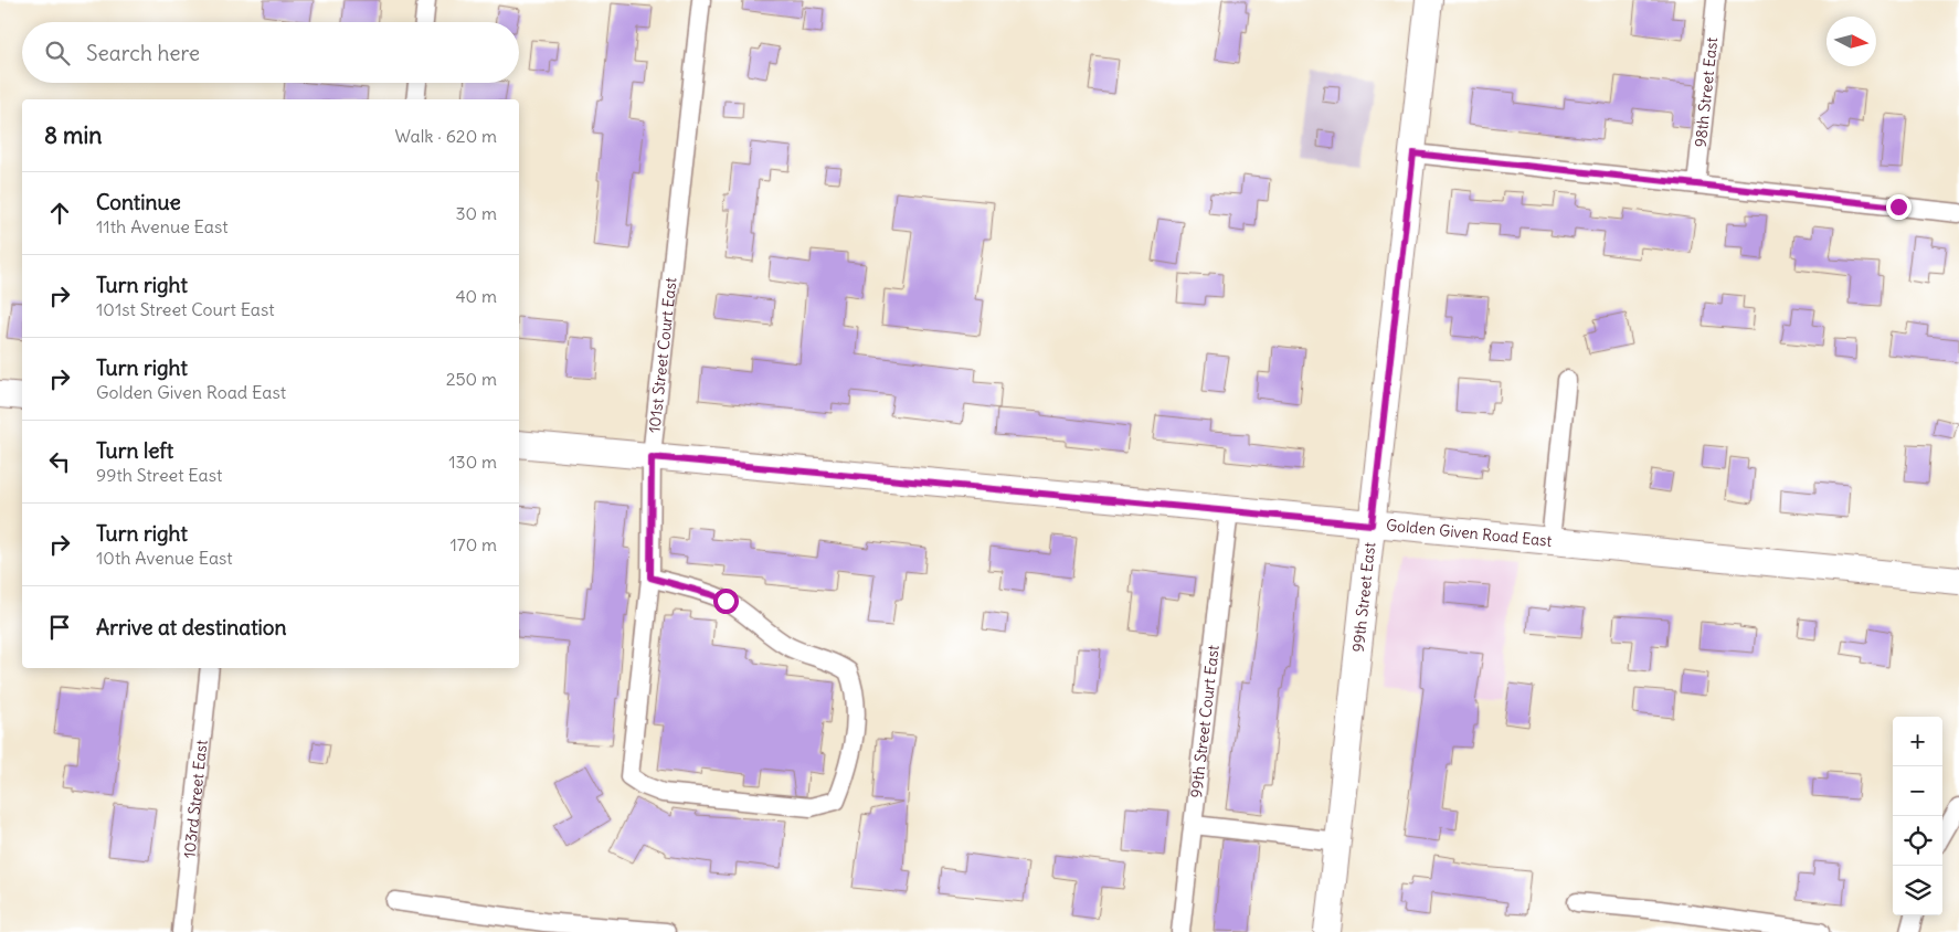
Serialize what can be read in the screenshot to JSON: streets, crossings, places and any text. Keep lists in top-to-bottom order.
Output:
{
  "streets": {
    "street": [
      "98th Street East",
      "101st Street Court East",
      "Golden Given Road East",
      "99th Street East",
      "99th Street Court East",
      "103rd Street East"
    ]
  },
  "crossings": [
    ["101st Street Court East", "Golden Given Road East"],
    ["Golden Given Road East", "99th Street East"],
    ["Golden Given Road East", "99th Street Court East"]
  ],
  "north": "right",
  "page": {
    "search": "Search here",
    "heading": ["8 min", "Walk · 620 m"],
    "list": [
      ["Continue", "11th Avenue East", "30 m"],
      ["Turn right", "101st Street Court East", "40 m"],
      ["Turn right", "Golden Given Road East", "250 m"],
      ["Turn left", "99th Street East", "130 m"],
      ["Turn right", "10th Avenue East", "170 m"],
      "Arrive at destination"
    ],
    "map_buttons": ["+", "−"]
  }
}
